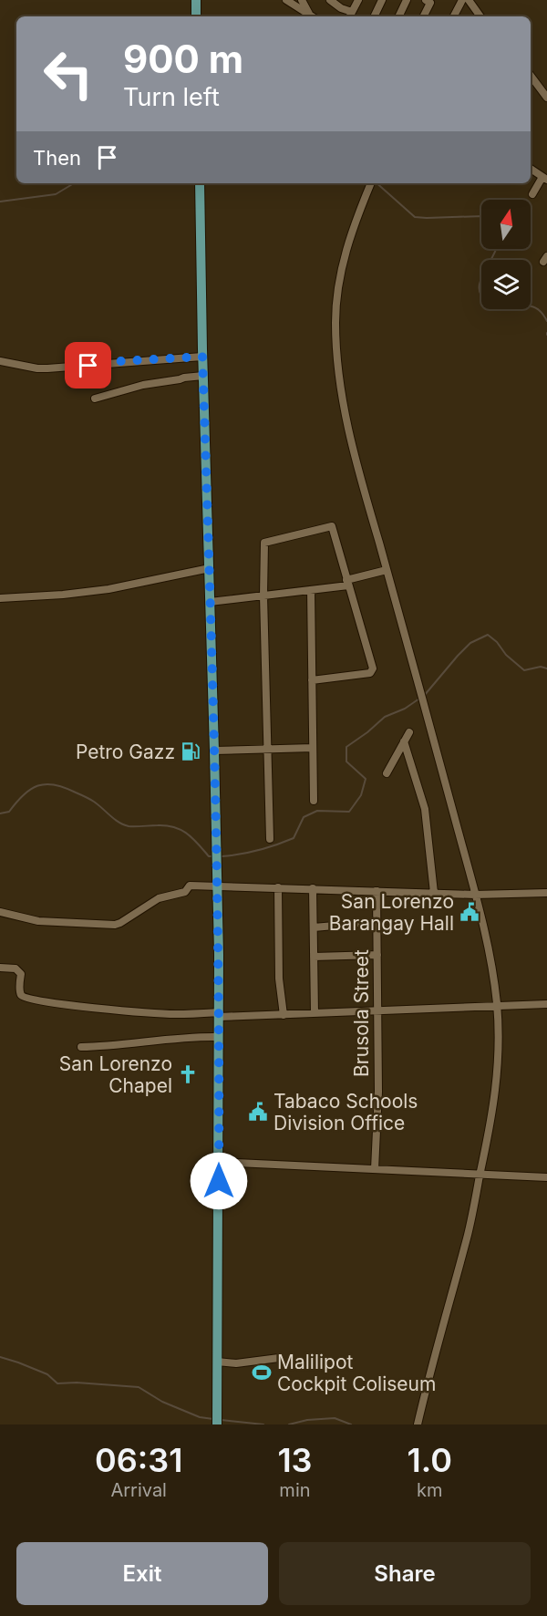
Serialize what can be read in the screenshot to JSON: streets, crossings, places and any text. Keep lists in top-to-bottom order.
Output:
{
  "streets": {
    "street": ["Brusola Street"]
  },
  "places": {
    "fuel station": ["Petro Gazz"],
    "public building": ["San Lorenzo Barangay Hall", "Tabaco Schools Division Office"],
    "church": ["San Lorenzo Chapel"],
    "sports": ["Malilipot Cockpit Coliseum"]
  },
  "north": "top",
  "page": {
    "turn": ["900 m", "Turn left"],
    "then": "Then",
    "eta": [
      "06:31",
      "Arrival",
      "13",
      "min",
      "1.0",
      "km"
    ],
    "buttons": ["Exit", "Share"]
  }
}
